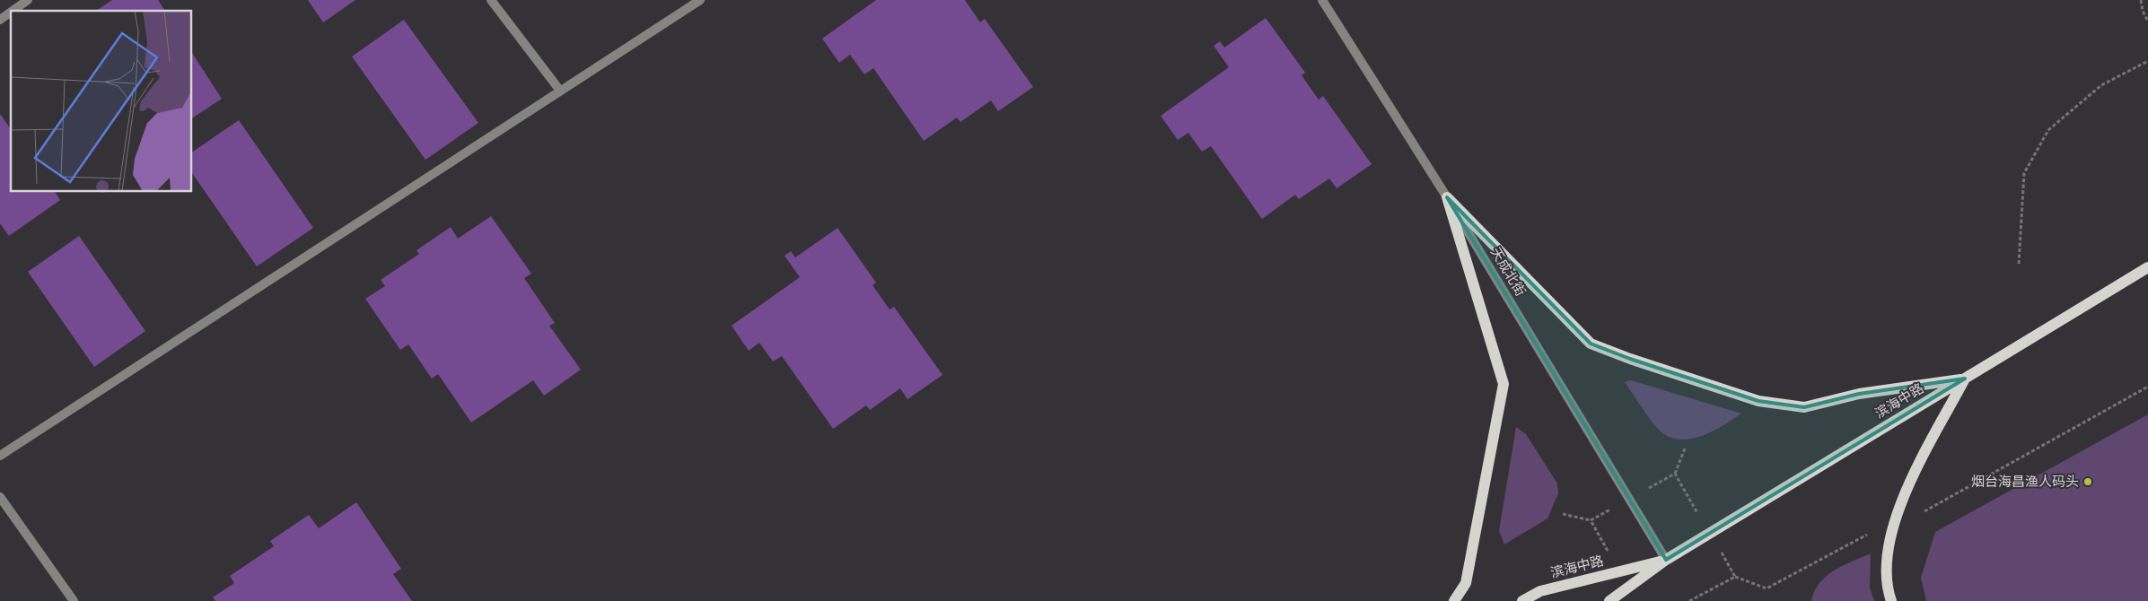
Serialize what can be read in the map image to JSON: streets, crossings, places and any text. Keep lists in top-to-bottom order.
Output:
{
  "streets": {
    "main road": ["滨海中路"],
    "street": ["天成北街"]
  },
  "crossings": [
    ["天成北街", "滨海中路"]
  ],
  "places": ["烟台海昌渔人码头"]
}
